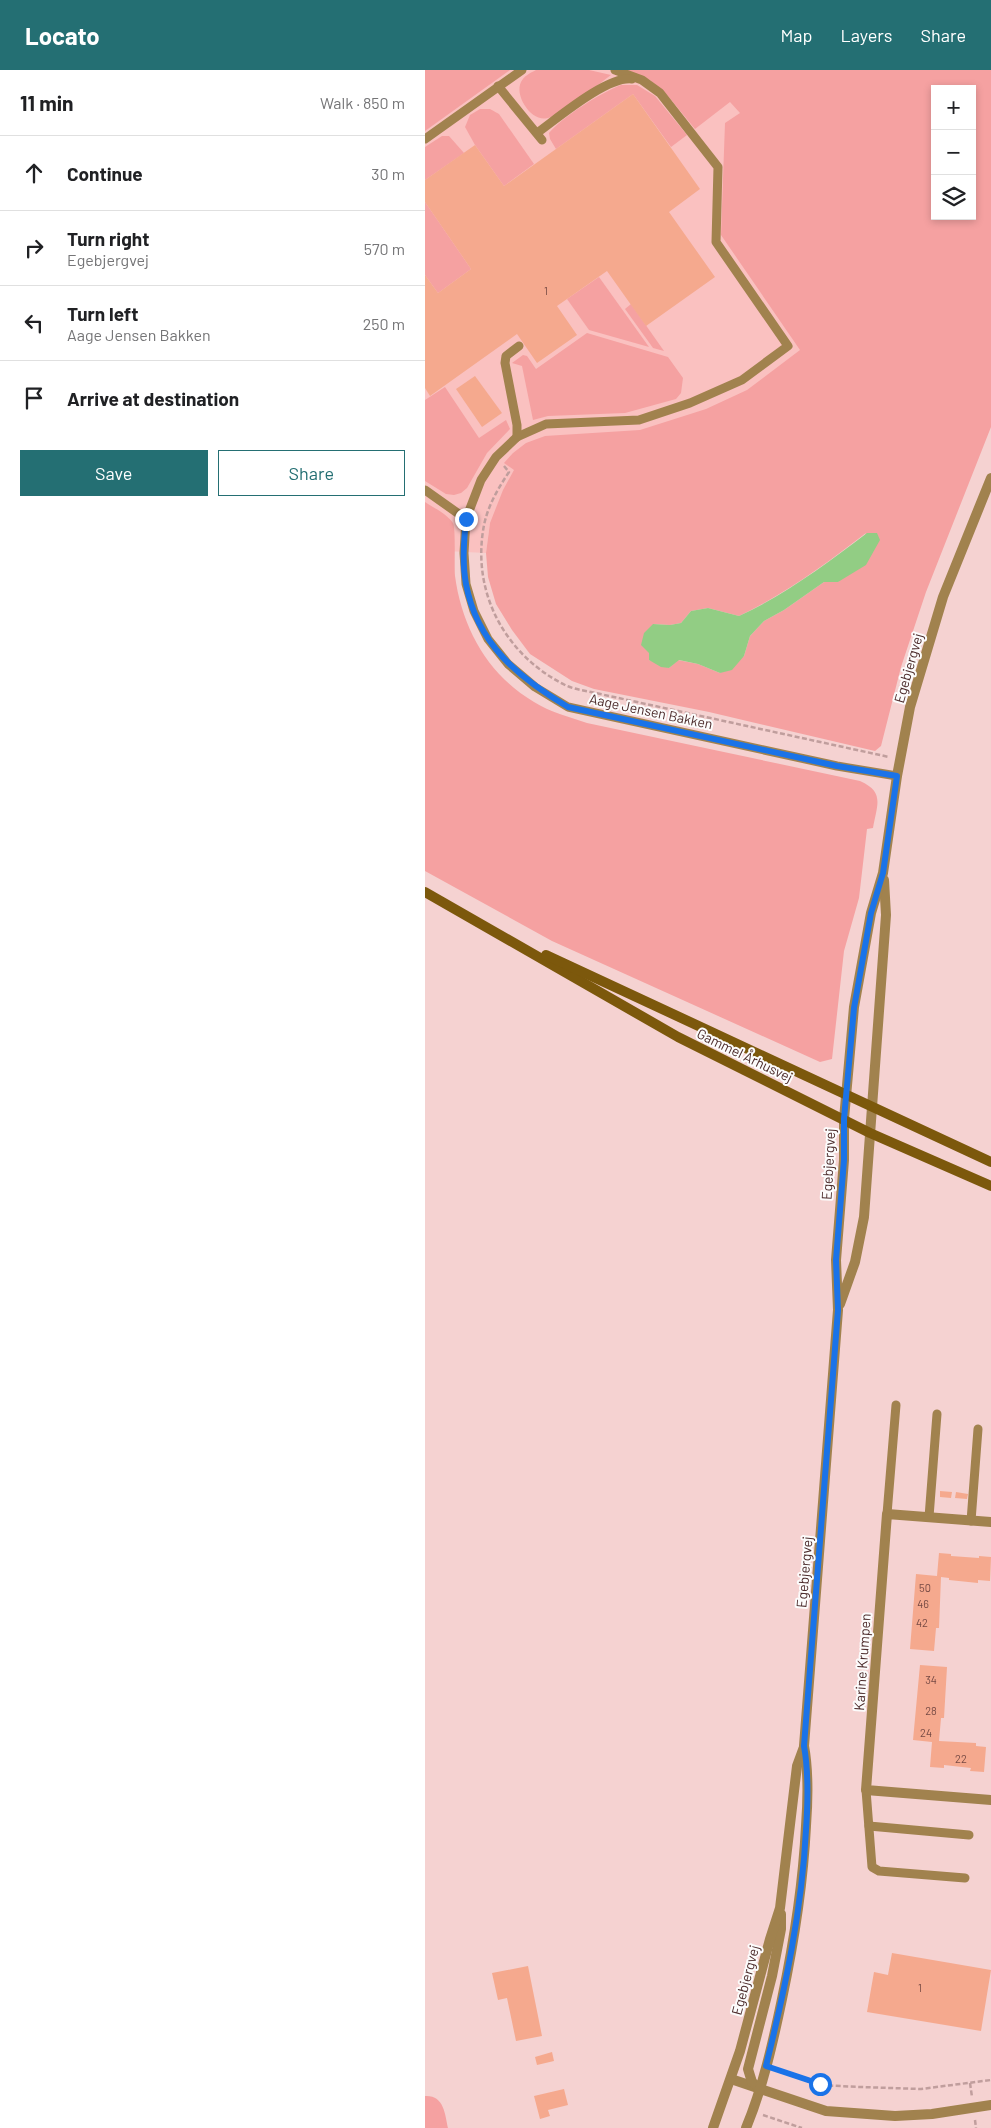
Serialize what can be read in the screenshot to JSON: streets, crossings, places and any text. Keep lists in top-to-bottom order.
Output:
{
  "streets": {
    "main road": ["Gammel Århusvej"],
    "street": ["Egebjergvej", "Karine Krumpen"],
    "lane": ["Aage Jensen Bakken"]
  },
  "crossings": [
    ["Egebjergvej", "Aage Jensen Bakken"],
    ["Egebjergvej", "Gammel Århusvej"]
  ],
  "house_numbers": [
    "1",
    "50",
    "46",
    "42",
    "34",
    "28",
    "24",
    "22",
    "1"
  ],
  "page": {
    "header": "Locato",
    "nav": ["Map", "Layers", "Share"],
    "heading": ["11 min", "Walk · 850 m"],
    "map_buttons": ["+", "−"],
    "list": [
      ["Continue", "30 m"],
      ["Turn right", "Egebjergvej", "570 m"],
      ["Turn left", "Aage Jensen Bakken", "250 m"],
      "Arrive at destination"
    ],
    "buttons": ["Save", "Share"]
  }
}
